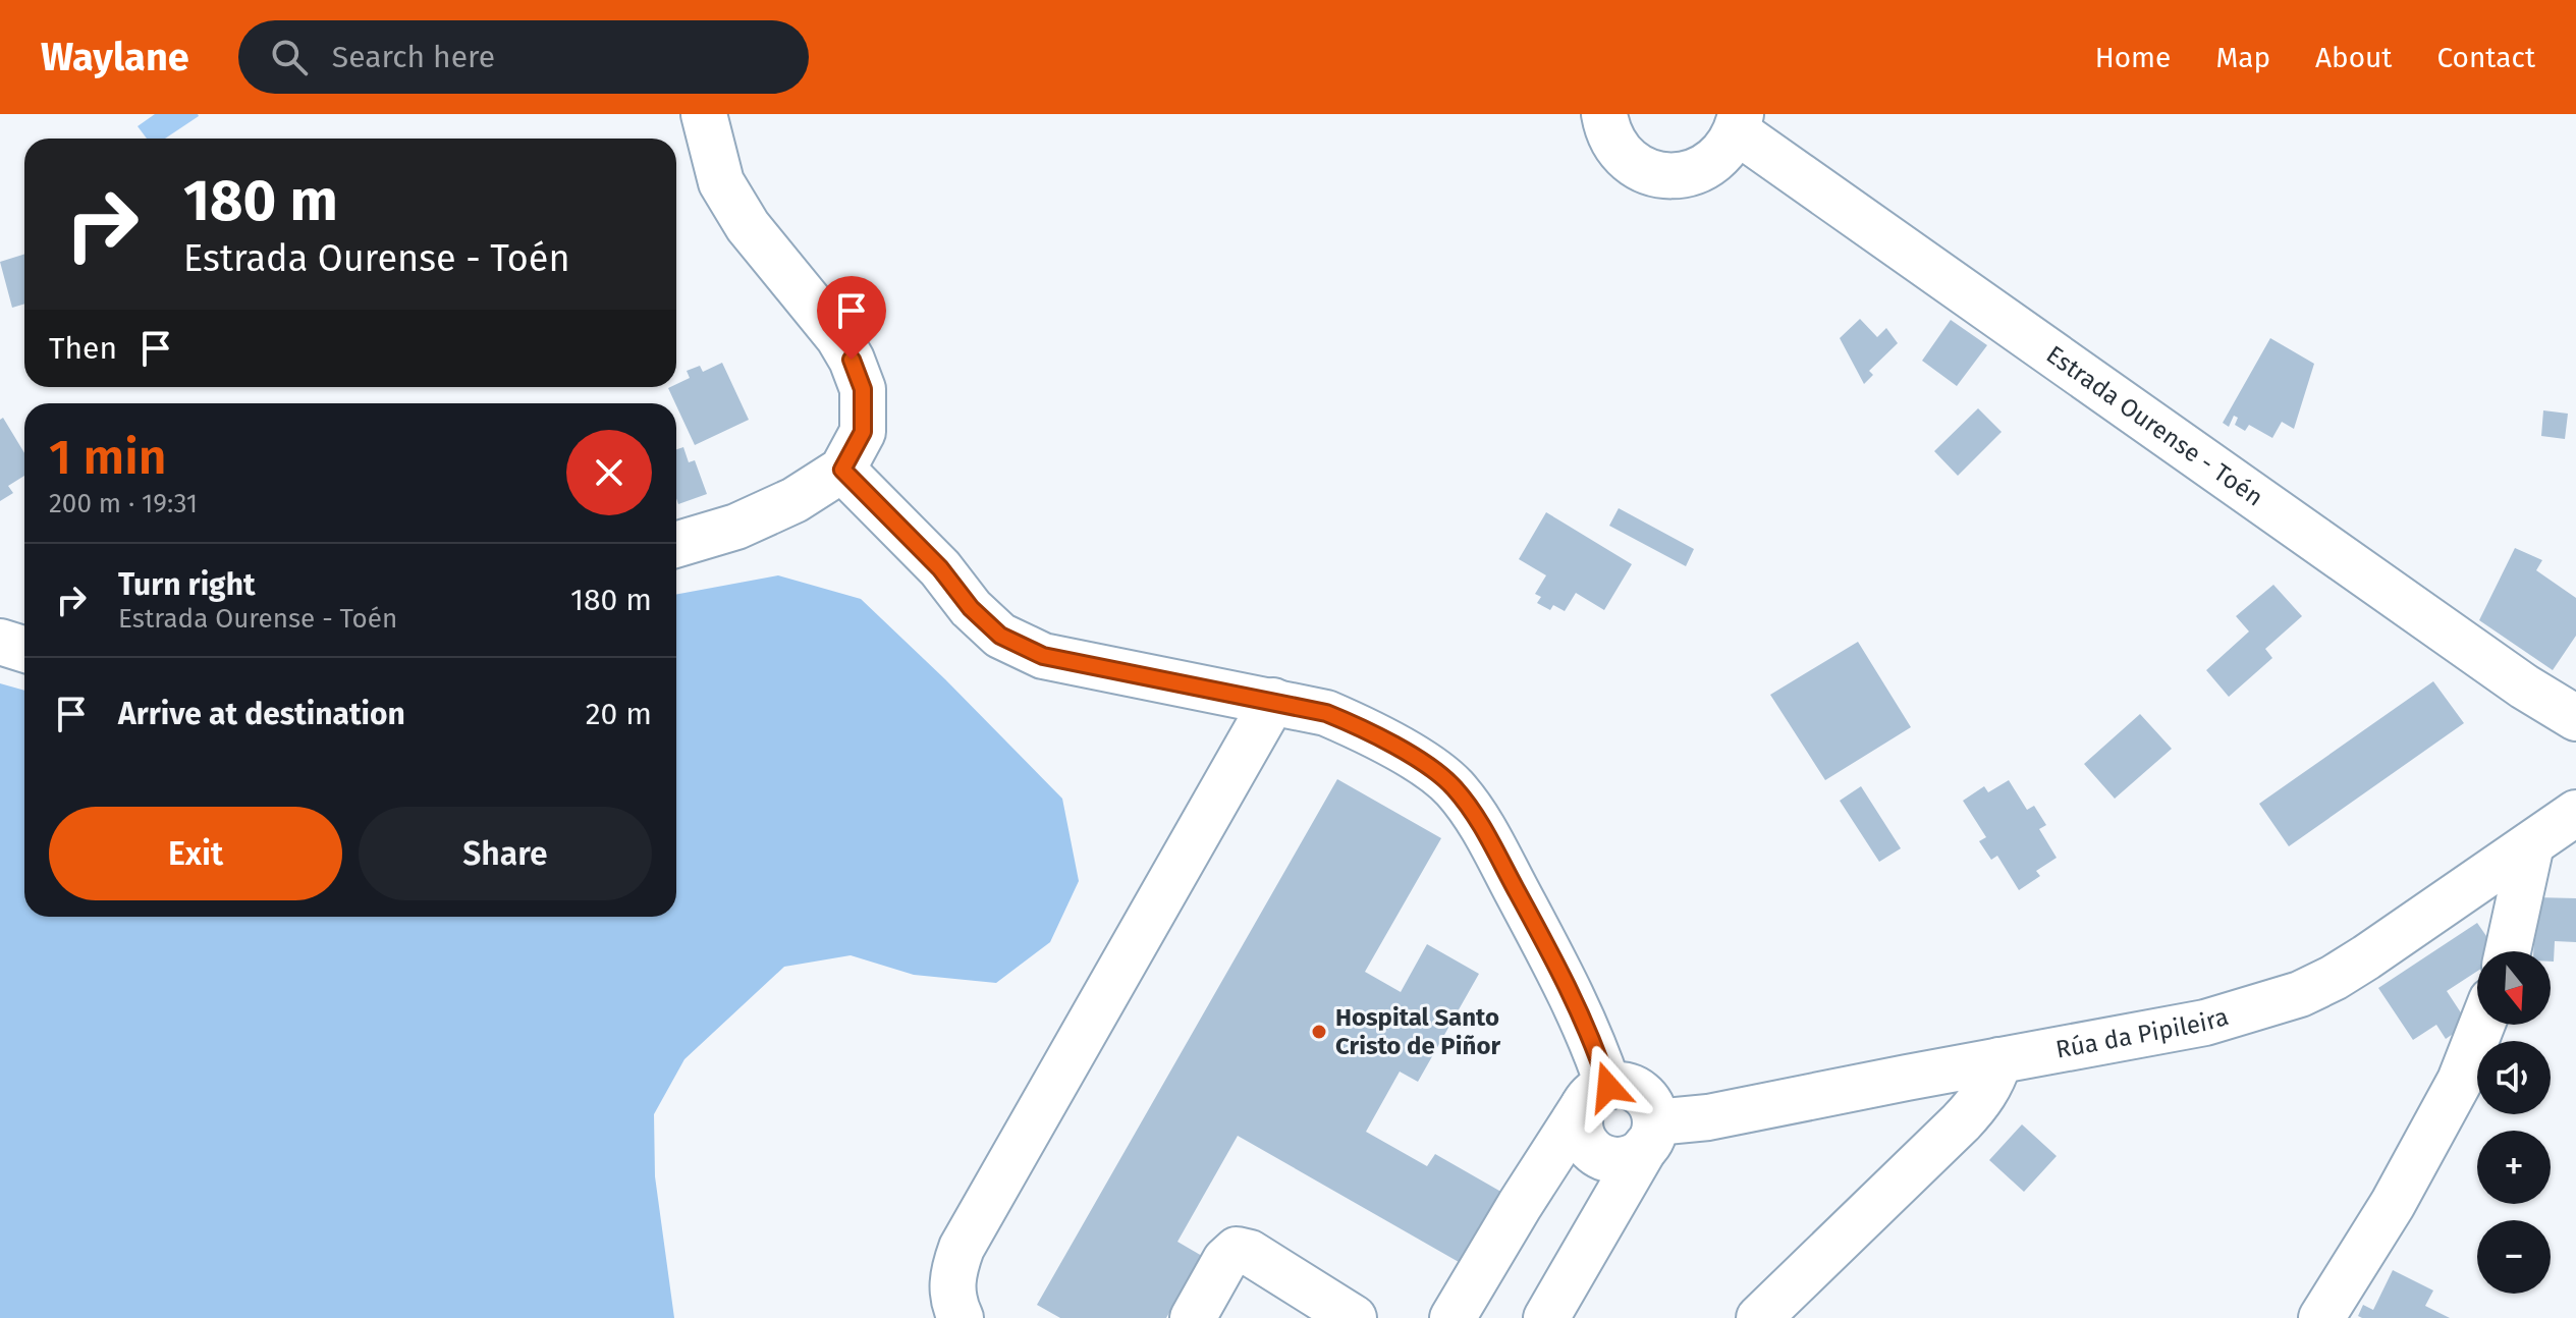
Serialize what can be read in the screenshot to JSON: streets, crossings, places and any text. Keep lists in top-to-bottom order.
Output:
{
  "streets": {
    "street": ["Estrada Ourense - Toén", "Rúa da Pipileira"]
  },
  "places": ["Hospital Santo Cristo de Piñor"],
  "north": "bottom",
  "page": {
    "header": "Waylane",
    "search": "Search here",
    "nav": [
      "Home",
      "Map",
      "About",
      "Contact"
    ],
    "turn": ["180 m", "Estrada Ourense - Toén"],
    "then": "Then",
    "heading": ["1 min", "200 m · 19:31"],
    "list": [
      {
        "name": "Turn right",
        "note": "Estrada Ourense - Toén",
        "value": "180 m"
      },
      {
        "name": "Arrive at destination",
        "value": "20 m"
      }
    ],
    "buttons": ["Exit", "Share"],
    "map_buttons": ["+", "−"]
  }
}
